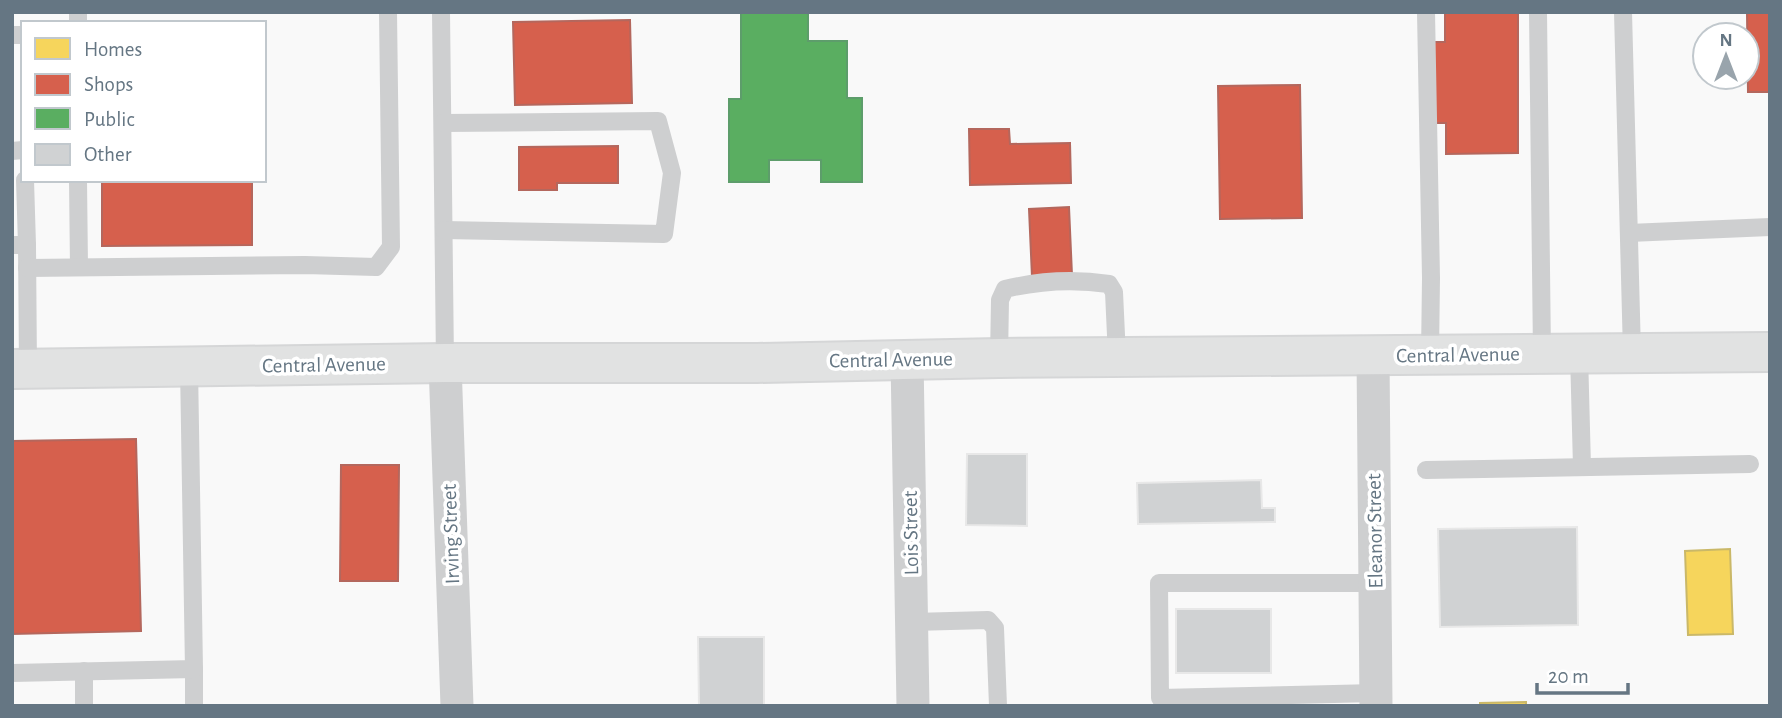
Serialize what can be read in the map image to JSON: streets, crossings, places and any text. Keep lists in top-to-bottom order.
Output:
{
  "streets": {
    "main road": ["Central Avenue"],
    "street": ["Eleanor Street", "Lois Street", "Irving Street"]
  },
  "crossings": [
    ["Central Avenue", "Eleanor Street"],
    ["Central Avenue", "Lois Street"],
    ["Central Avenue", "Irving Street"]
  ],
  "legend": [
    "Homes",
    "Shops",
    "Public",
    "Other"
  ],
  "scale_bar": "20 m",
  "north": "top"
}
